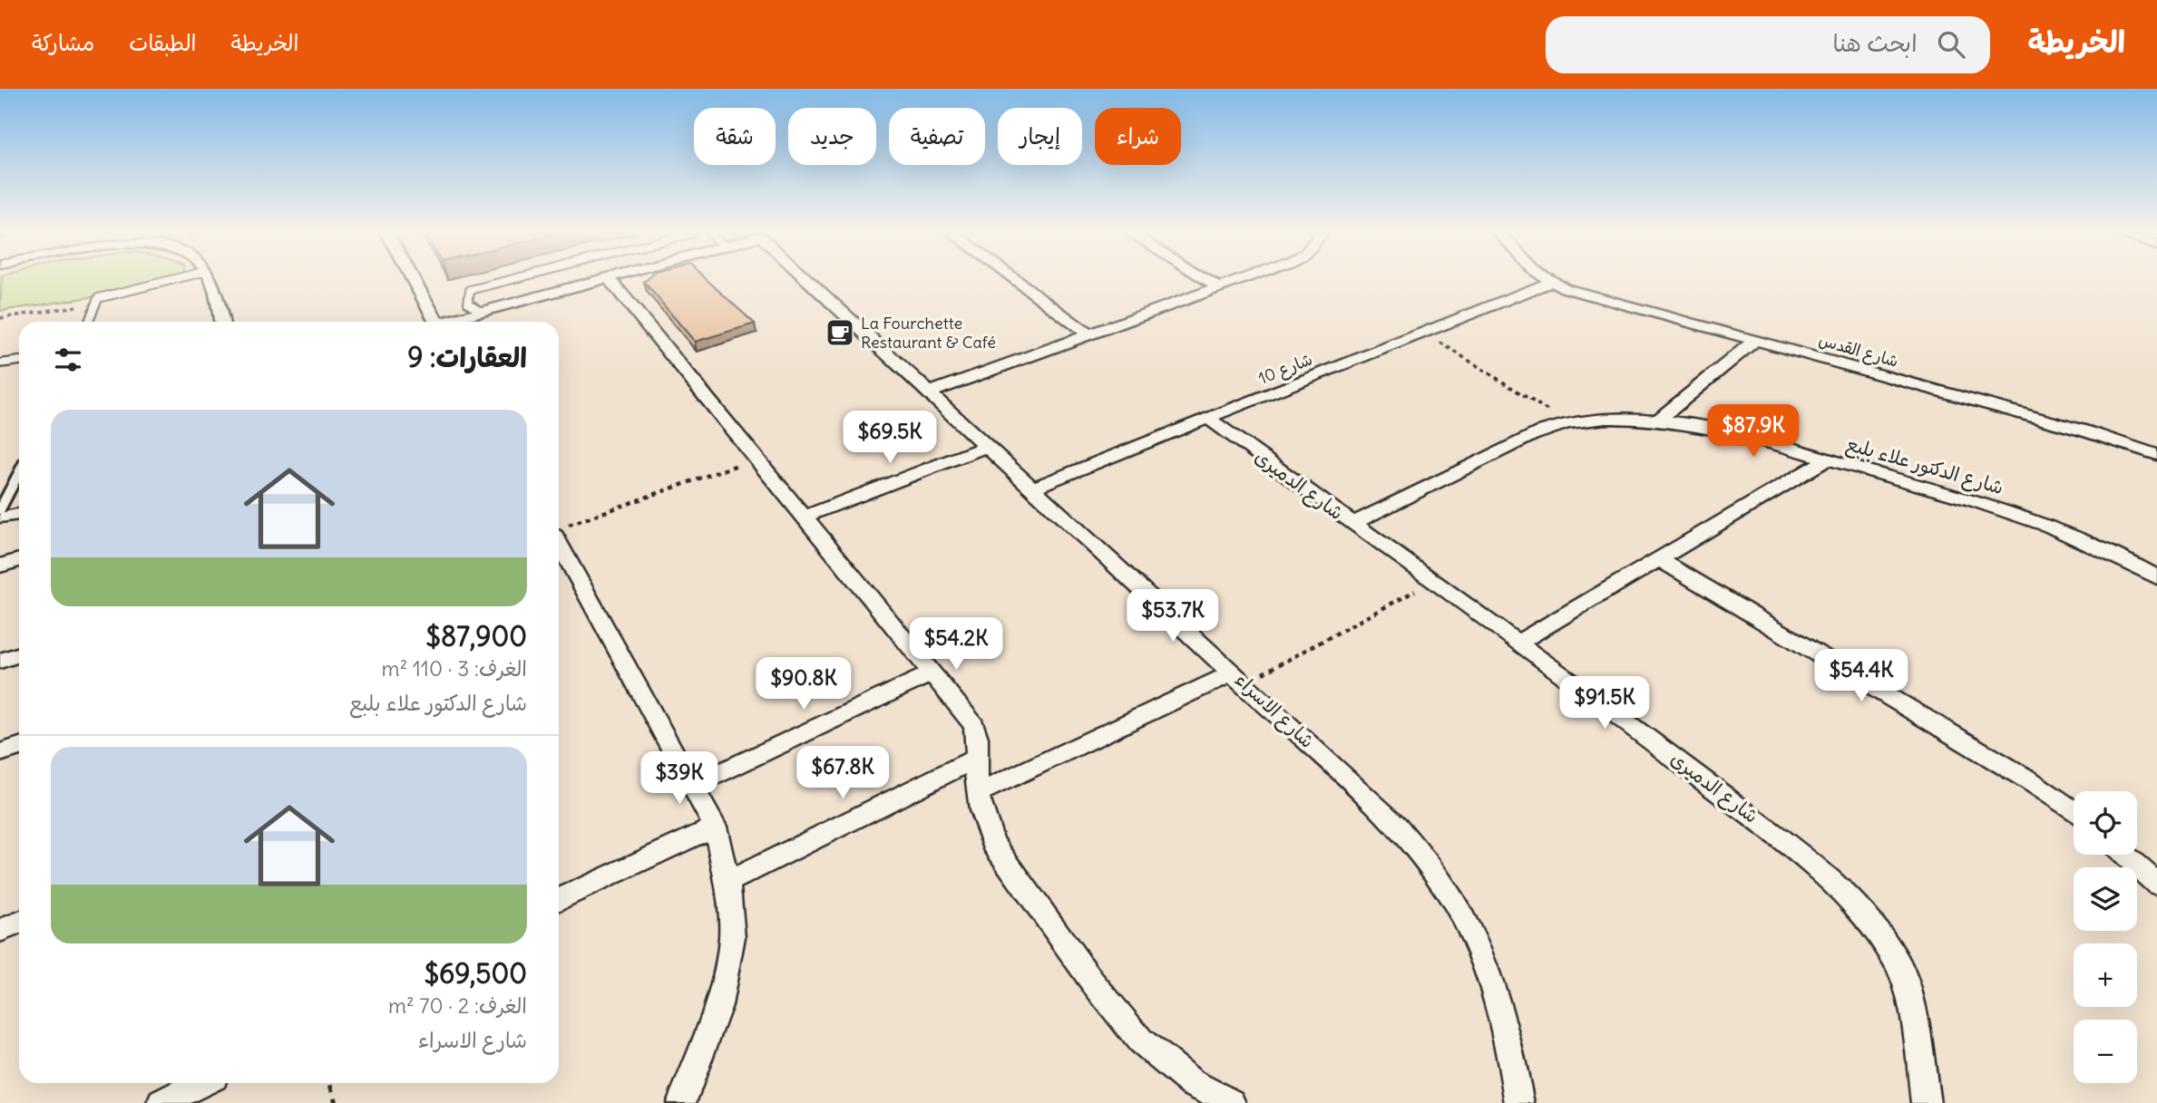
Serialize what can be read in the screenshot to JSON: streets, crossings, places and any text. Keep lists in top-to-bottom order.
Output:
{
  "streets": {
    "street": [
      "شارع القدس",
      "شارع 10",
      "شارع الدكتور علاء بلبع",
      "شارع الدميرى",
      "شارع الاسراء"
    ]
  },
  "crossings": [
    ["شارع القدس", "شارع 10"],
    ["شارع 10", "شارع الدميرى"],
    ["شارع 10", "شارع الاسراء"],
    ["شارع الدكتور علاء بلبع", "شارع الدميرى"]
  ],
  "places": {
    "cafe": ["La Fourchette Restaurant & Café"]
  },
  "page": {
    "header": "الخريطة",
    "search": "ابحث هنا",
    "nav": ["الخريطة", "الطبقات", "مشاركة"],
    "chip": [
      "شراء",
      "إيجار",
      "تصفية",
      "جديد",
      "شقة"
    ],
    "heading": "العقارات: 9",
    "list": [
      {
        "name": "$87,900",
        "note": "الغرف: 3 · 110 m² · شارع الدكتور علاء بلبع"
      },
      {
        "name": "$69,500",
        "note": "الغرف: 2 · 70 m² · شارع الاسراء"
      }
    ],
    "price": [
      "$87.9K",
      "$69.5K",
      "$53.7K",
      "$54.2K",
      "$54.4K",
      "$90.8K",
      "$91.5K",
      "$67.8K",
      "$39K"
    ],
    "map_buttons": ["+", "−"]
  }
}
